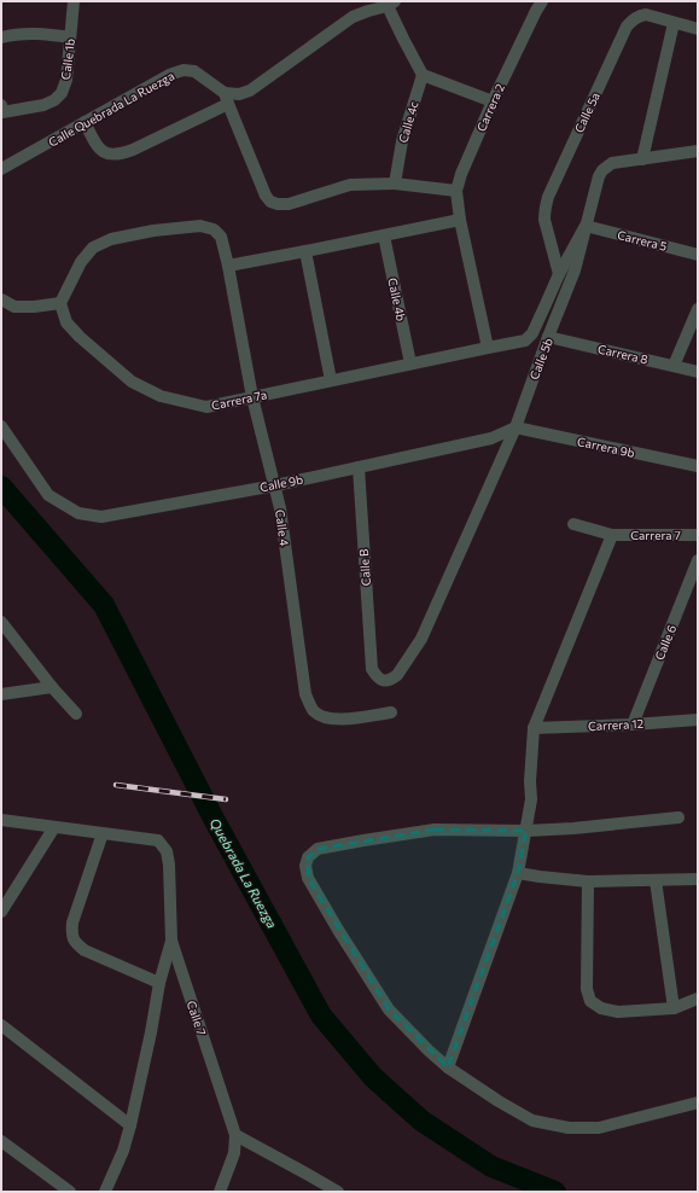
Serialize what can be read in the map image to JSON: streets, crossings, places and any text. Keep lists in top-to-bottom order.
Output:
{
  "streets": {
    "street": [
      "Calle 1b",
      "Carrera 2",
      "Calle Quebrada La Ruezga",
      "Calle 5a",
      "Calle 4c",
      "Carrera 5",
      "Calle 4b",
      "Carrera 8",
      "Calle 5b",
      "Carrera 7a",
      "Carrera 9b",
      "Calle 9b",
      "Calle 4",
      "Carrera 7",
      "Calle B",
      "Calle 6",
      "Carrera 12",
      "Calle 7"
    ]
  },
  "crossings": [
    ["Carrera 2", "Carrera 7a"],
    ["Calle 5a", "Carrera 7a"],
    ["Carrera 5", "Calle 5b"],
    ["Carrera 5", "Carrera 7a"],
    ["Calle 4b", "Carrera 7a"],
    ["Carrera 8", "Calle 5b"],
    ["Calle 5b", "Carrera 7a"],
    ["Calle 5b", "Carrera 9b"],
    ["Calle 5b", "Calle 9b"],
    ["Calle 5b", "Calle B"],
    ["Carrera 7a", "Calle 4"],
    ["Carrera 9b", "Calle 9b"],
    ["Calle 9b", "Calle 4"],
    ["Calle 9b", "Calle B"],
    ["Calle 6", "Carrera 12"]
  ],
  "water": ["Quebrada La Ruezga"]
}
